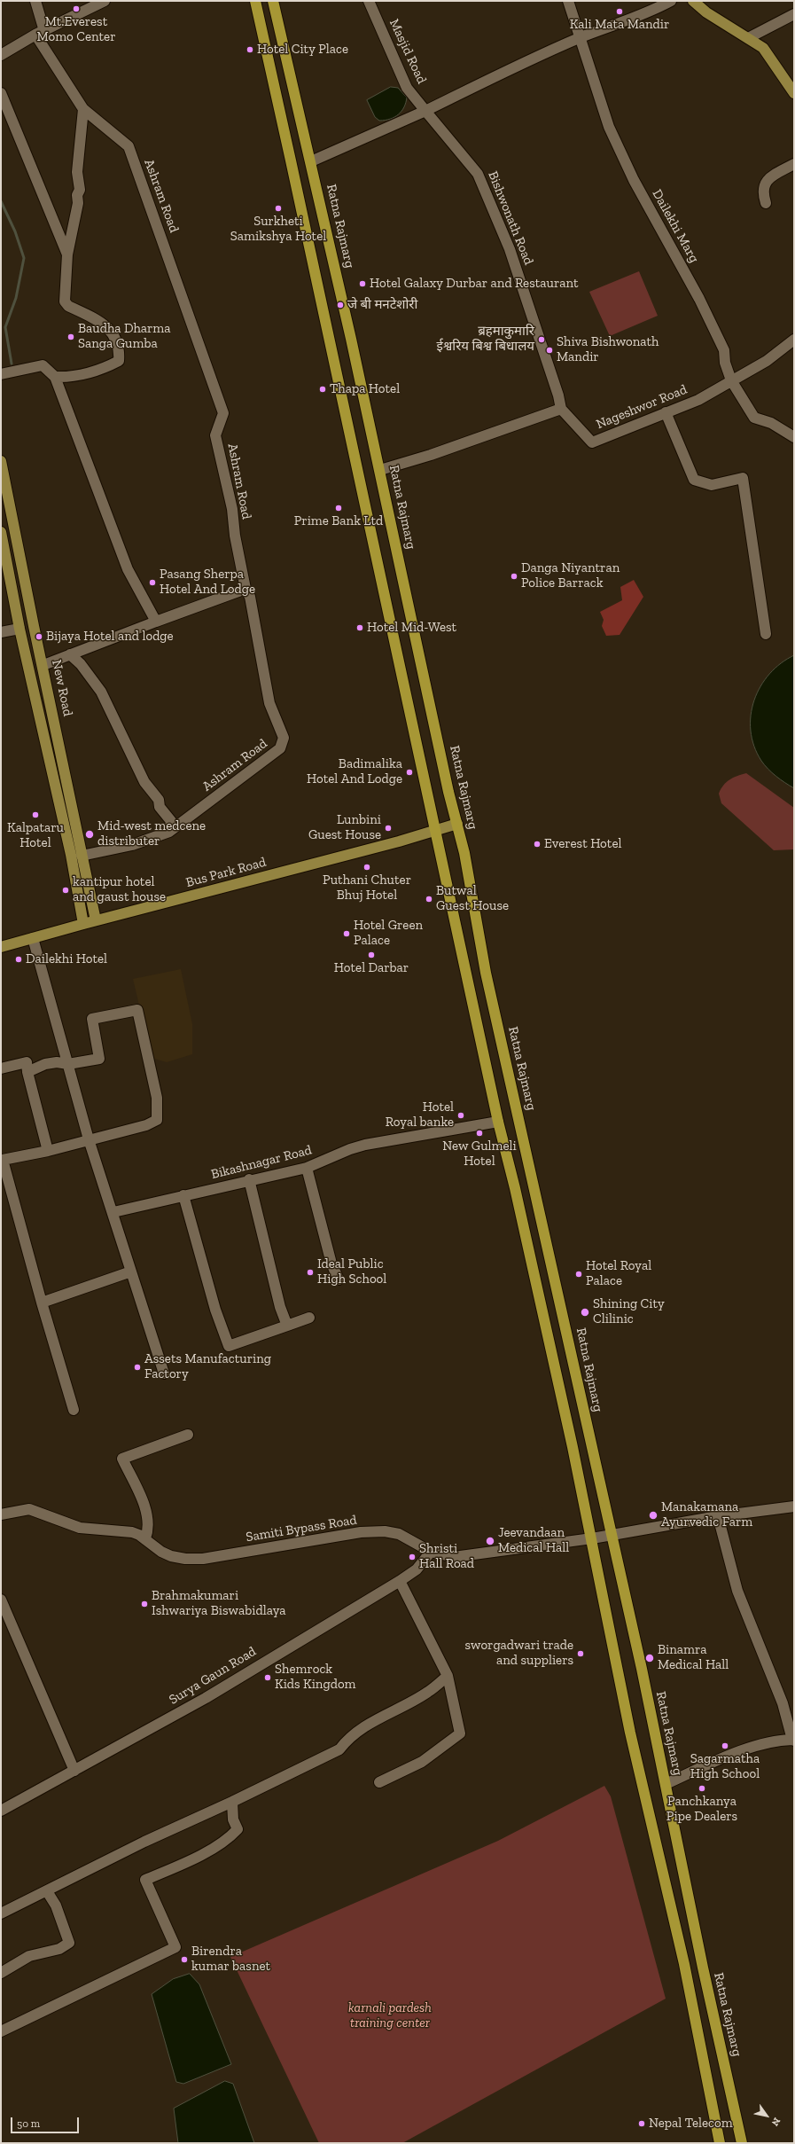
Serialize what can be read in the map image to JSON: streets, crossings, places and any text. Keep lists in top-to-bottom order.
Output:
{
  "streets": {
    "highway": ["Ratna Rajmarg"],
    "main road": ["New Road", "Bus Park Road"],
    "street": [
      "Masjid Road",
      "Ashram Road",
      "Bishwonath Road",
      "Dailekhi Marg",
      "Nageshwor Road",
      "Bikashnagar Road",
      "Samiti Bypass Road",
      "Surya Gaun Road"
    ]
  },
  "crossings": [
    ["Masjid Road", "Bishwonath Road"],
    ["Ashram Road", "New Road"],
    ["Bishwonath Road", "Nageshwor Road"],
    ["Ratna Rajmarg", "Bus Park Road"],
    ["Ratna Rajmarg", "Samiti Bypass Road"],
    ["Dailekhi Marg", "Nageshwor Road"],
    ["New Road", "Bus Park Road"],
    ["Samiti Bypass Road", "Surya Gaun Road"]
  ],
  "parks": ["karnali pardesh training center"],
  "places": [
    "Mt.Everest Momo Center",
    "Kali Mata Mandir",
    "Hotel City Place",
    "Surkheti Samikshya Hotel",
    "Hotel Galaxy Durbar and Restaurant",
    "जे बी मनटेशोरी",
    "Baudha Dharma Sanga Gumba",
    "ब्रहमाकुमारि ईश्वरिय बिश्व बिधालय",
    "Shiva Bishwonath Mandir",
    "Thapa Hotel",
    "Prime Bank Ltd",
    "Danga Niyantran Police Barrack",
    "Pasang Sherpa Hotel And Lodge",
    "Hotel Mid-West",
    "Bijaya Hotel and lodge",
    "Badimalika Hotel And Lodge",
    "Kalpataru Hotel",
    "Lunbini Guest House",
    "Mid-west medcene distributer",
    "Everest Hotel",
    "Puthani Chuter Bhuj Hotel",
    "kantipur hotel and gaust house",
    "Butwal Guest House",
    "Hotel Green Palace",
    "Hotel Darbar",
    "Dailekhi Hotel",
    "Hotel Royal banke",
    "New Gulmeli Hotel",
    "Ideal Public High School",
    "Hotel Royal Palace",
    "Shining City Clilinic",
    "Assets Manufacturing Factory",
    "Manakamana Ayurvedic Farm",
    "Jeevandaan Medical Hall",
    "Shristi Hall Road",
    "Brahmakumari Ishwariya Biswabidlaya",
    "sworgadwari trade and suppliers",
    "Binamra Medical Hall",
    "Shemrock Kids Kingdom",
    "Sagarmatha High School",
    "Panchkanya Pipe Dealers",
    "Birendra kumar basnet",
    "Nepal Telecom"
  ],
  "scale_bar": "50 m",
  "north": "bottom right"
}
